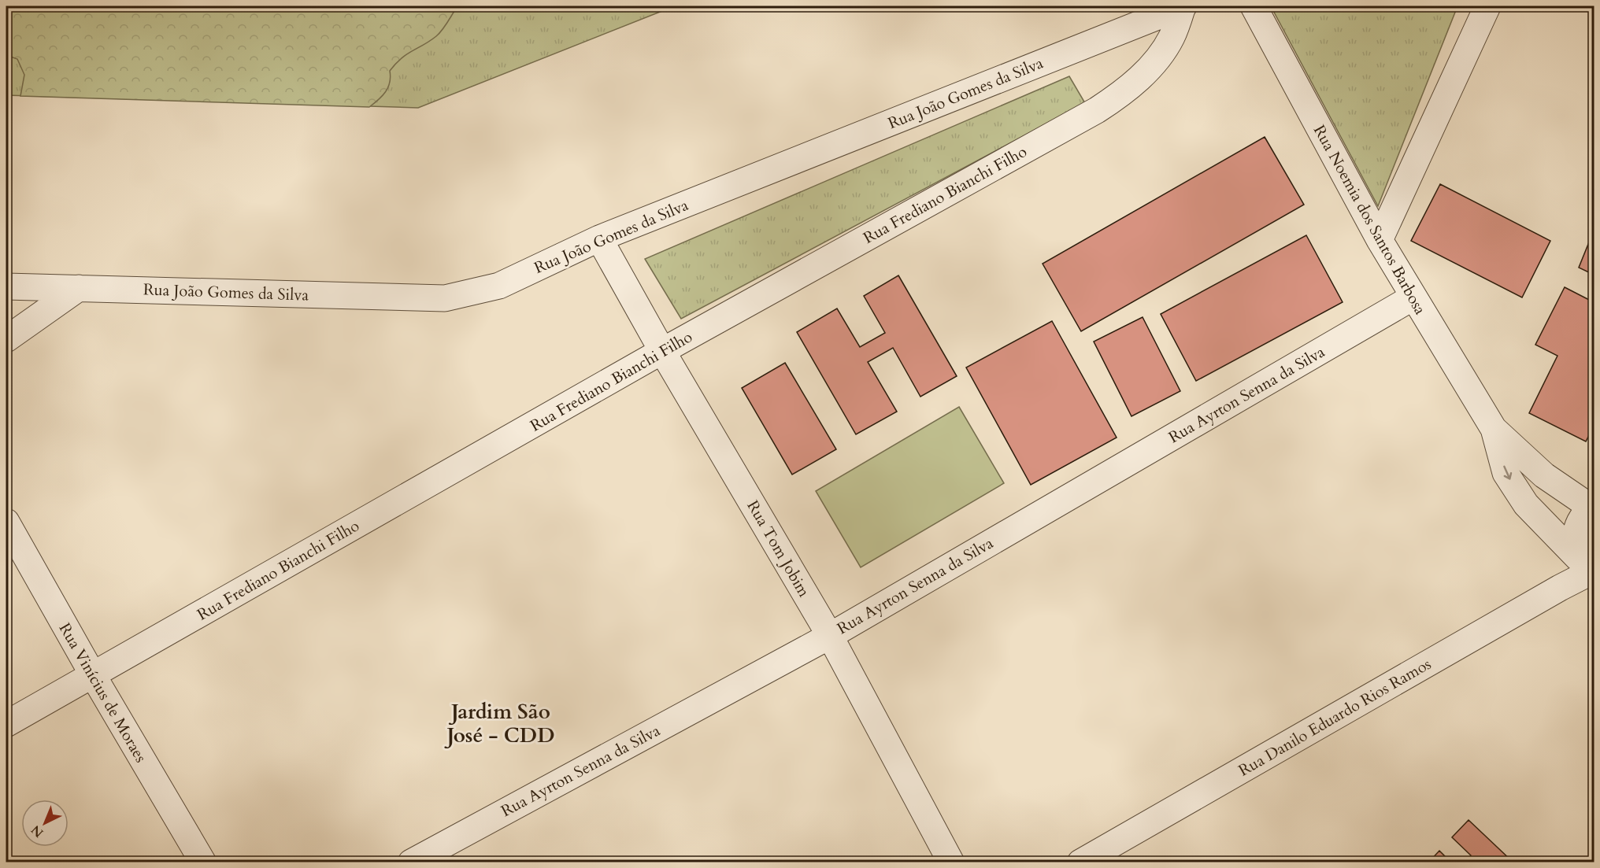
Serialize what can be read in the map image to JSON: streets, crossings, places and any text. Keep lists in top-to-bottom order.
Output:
{
  "streets": {
    "street": [
      "Rua João Gomes da Silva",
      "Rua Frediano Bianchi Filho",
      "Rua Noemia dos Santos Barbosa",
      "Rua Ayrton Senna da Silva",
      "Rua Tom Jobim",
      "Rua Vinícius de Moraes",
      "Rua Danilo Eduardo Rios Ramos"
    ]
  },
  "crossings": [
    ["Rua João Gomes da Silva", "Rua Frediano Bianchi Filho"],
    ["Rua João Gomes da Silva", "Rua Tom Jobim"],
    ["Rua Frediano Bianchi Filho", "Rua Tom Jobim"],
    ["Rua Frediano Bianchi Filho", "Rua Vinícius de Moraes"],
    ["Rua Noemia dos Santos Barbosa", "Rua Ayrton Senna da Silva"],
    ["Rua Noemia dos Santos Barbosa", "Rua Danilo Eduardo Rios Ramos"],
    ["Rua Ayrton Senna da Silva", "Rua Tom Jobim"]
  ],
  "districts": ["Jardim São José - CDD"],
  "north": "bottom left"
}
